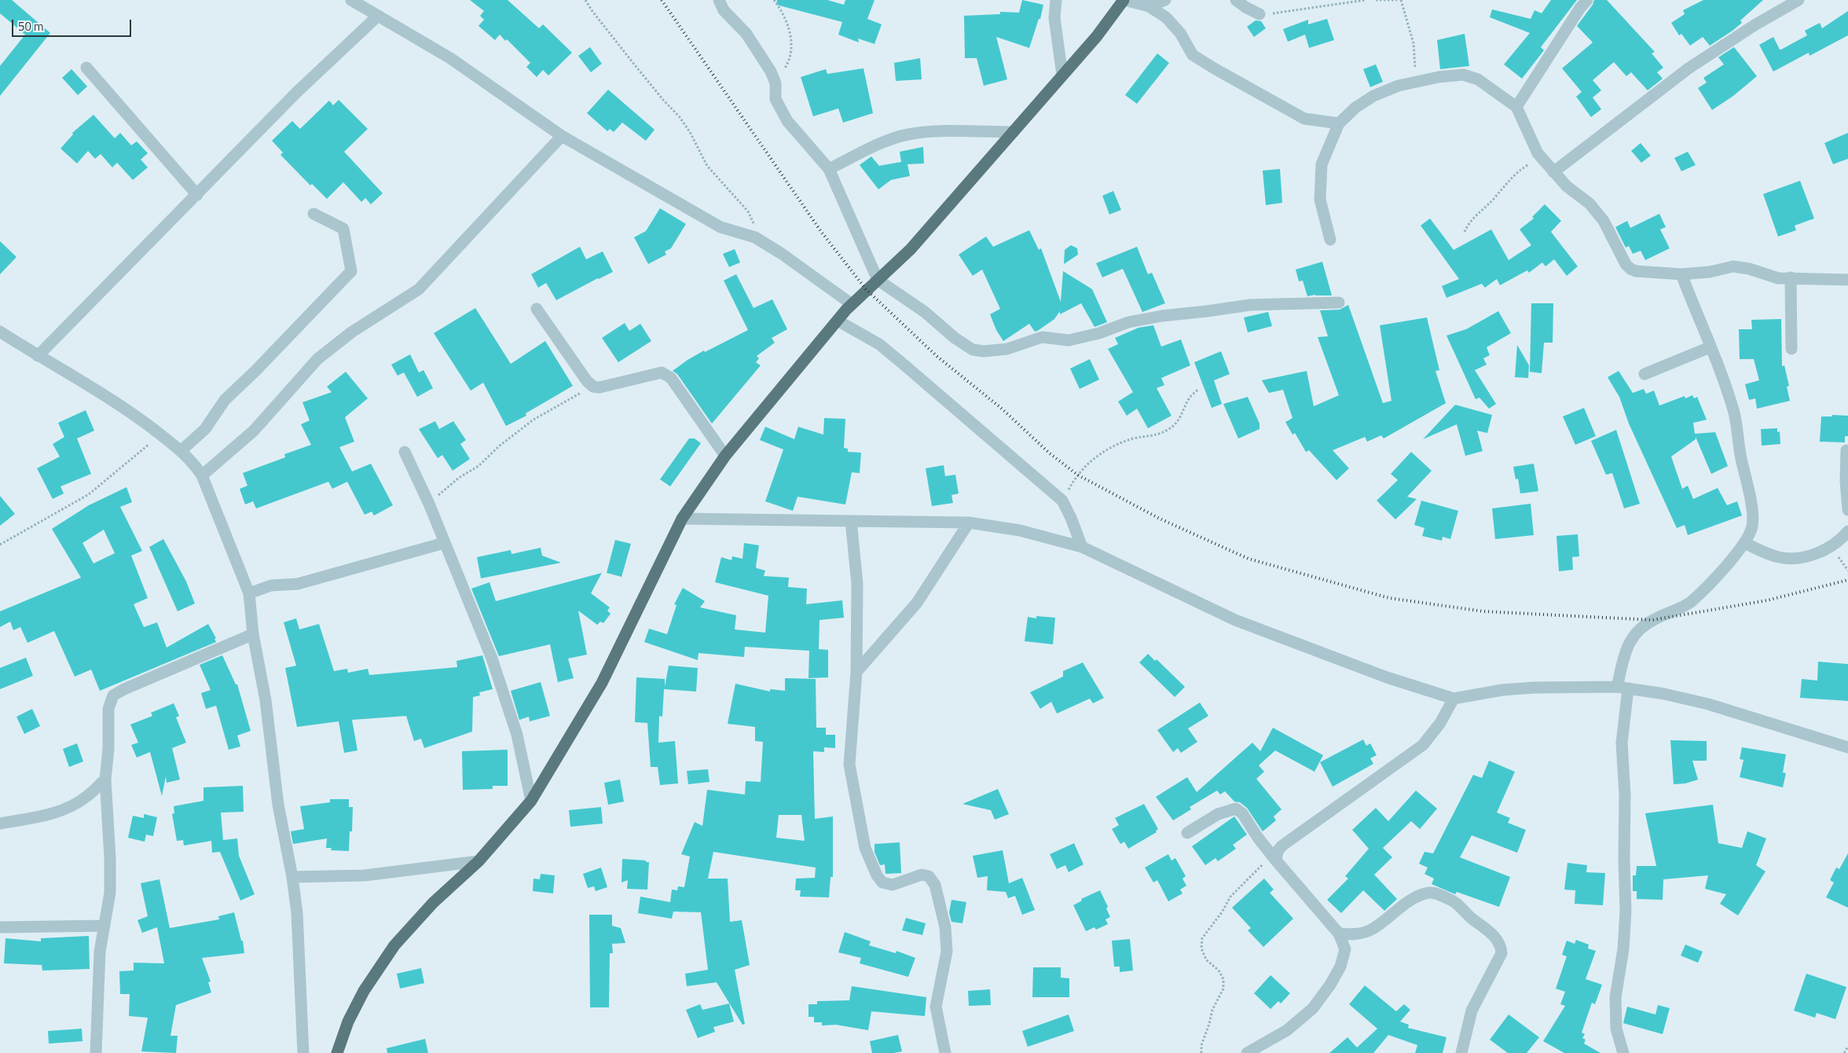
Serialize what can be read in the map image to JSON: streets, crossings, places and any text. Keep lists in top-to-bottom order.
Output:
{
  "scale_bar": "50 m"
}
